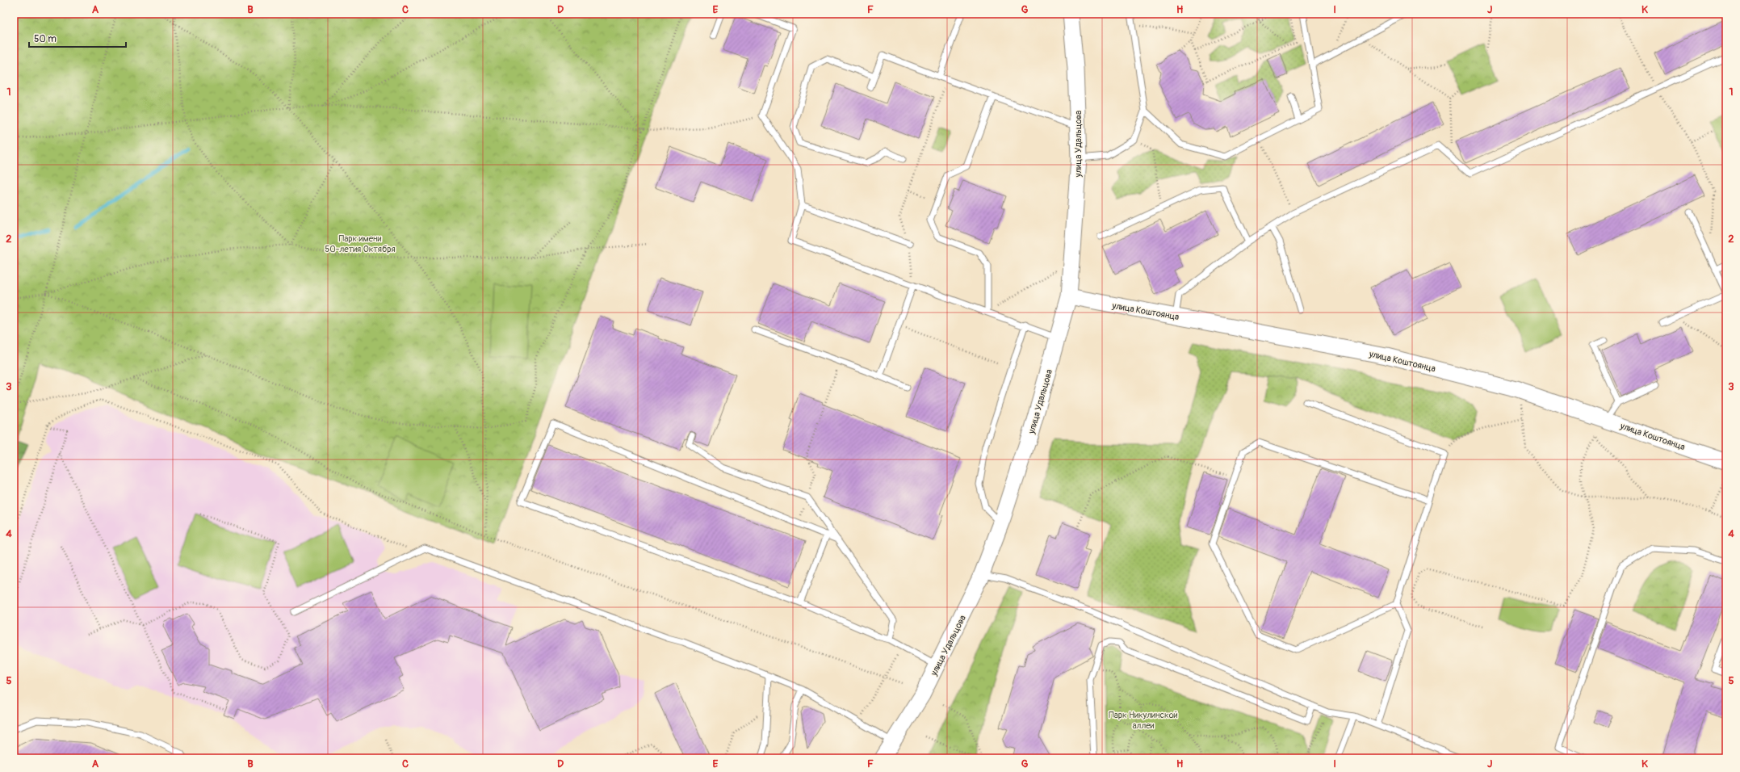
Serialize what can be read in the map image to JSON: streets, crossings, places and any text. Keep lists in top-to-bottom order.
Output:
{
  "streets": {
    "street": ["улица Удальцова", "улица Коштоянца"]
  },
  "crossings": [
    ["улица Удальцова", "улица Коштоянца"]
  ],
  "parks": ["Парк имени 50-летия Октября", "Парк Никулинской аллеи"],
  "scale_bar": "50 m",
  "grid": {
    "columns": [
      "A",
      "B",
      "C",
      "D",
      "E",
      "F",
      "G",
      "H",
      "I",
      "J",
      "K"
    ],
    "rows": [
      "1",
      "2",
      "3",
      "4",
      "5"
    ]
  }
}
